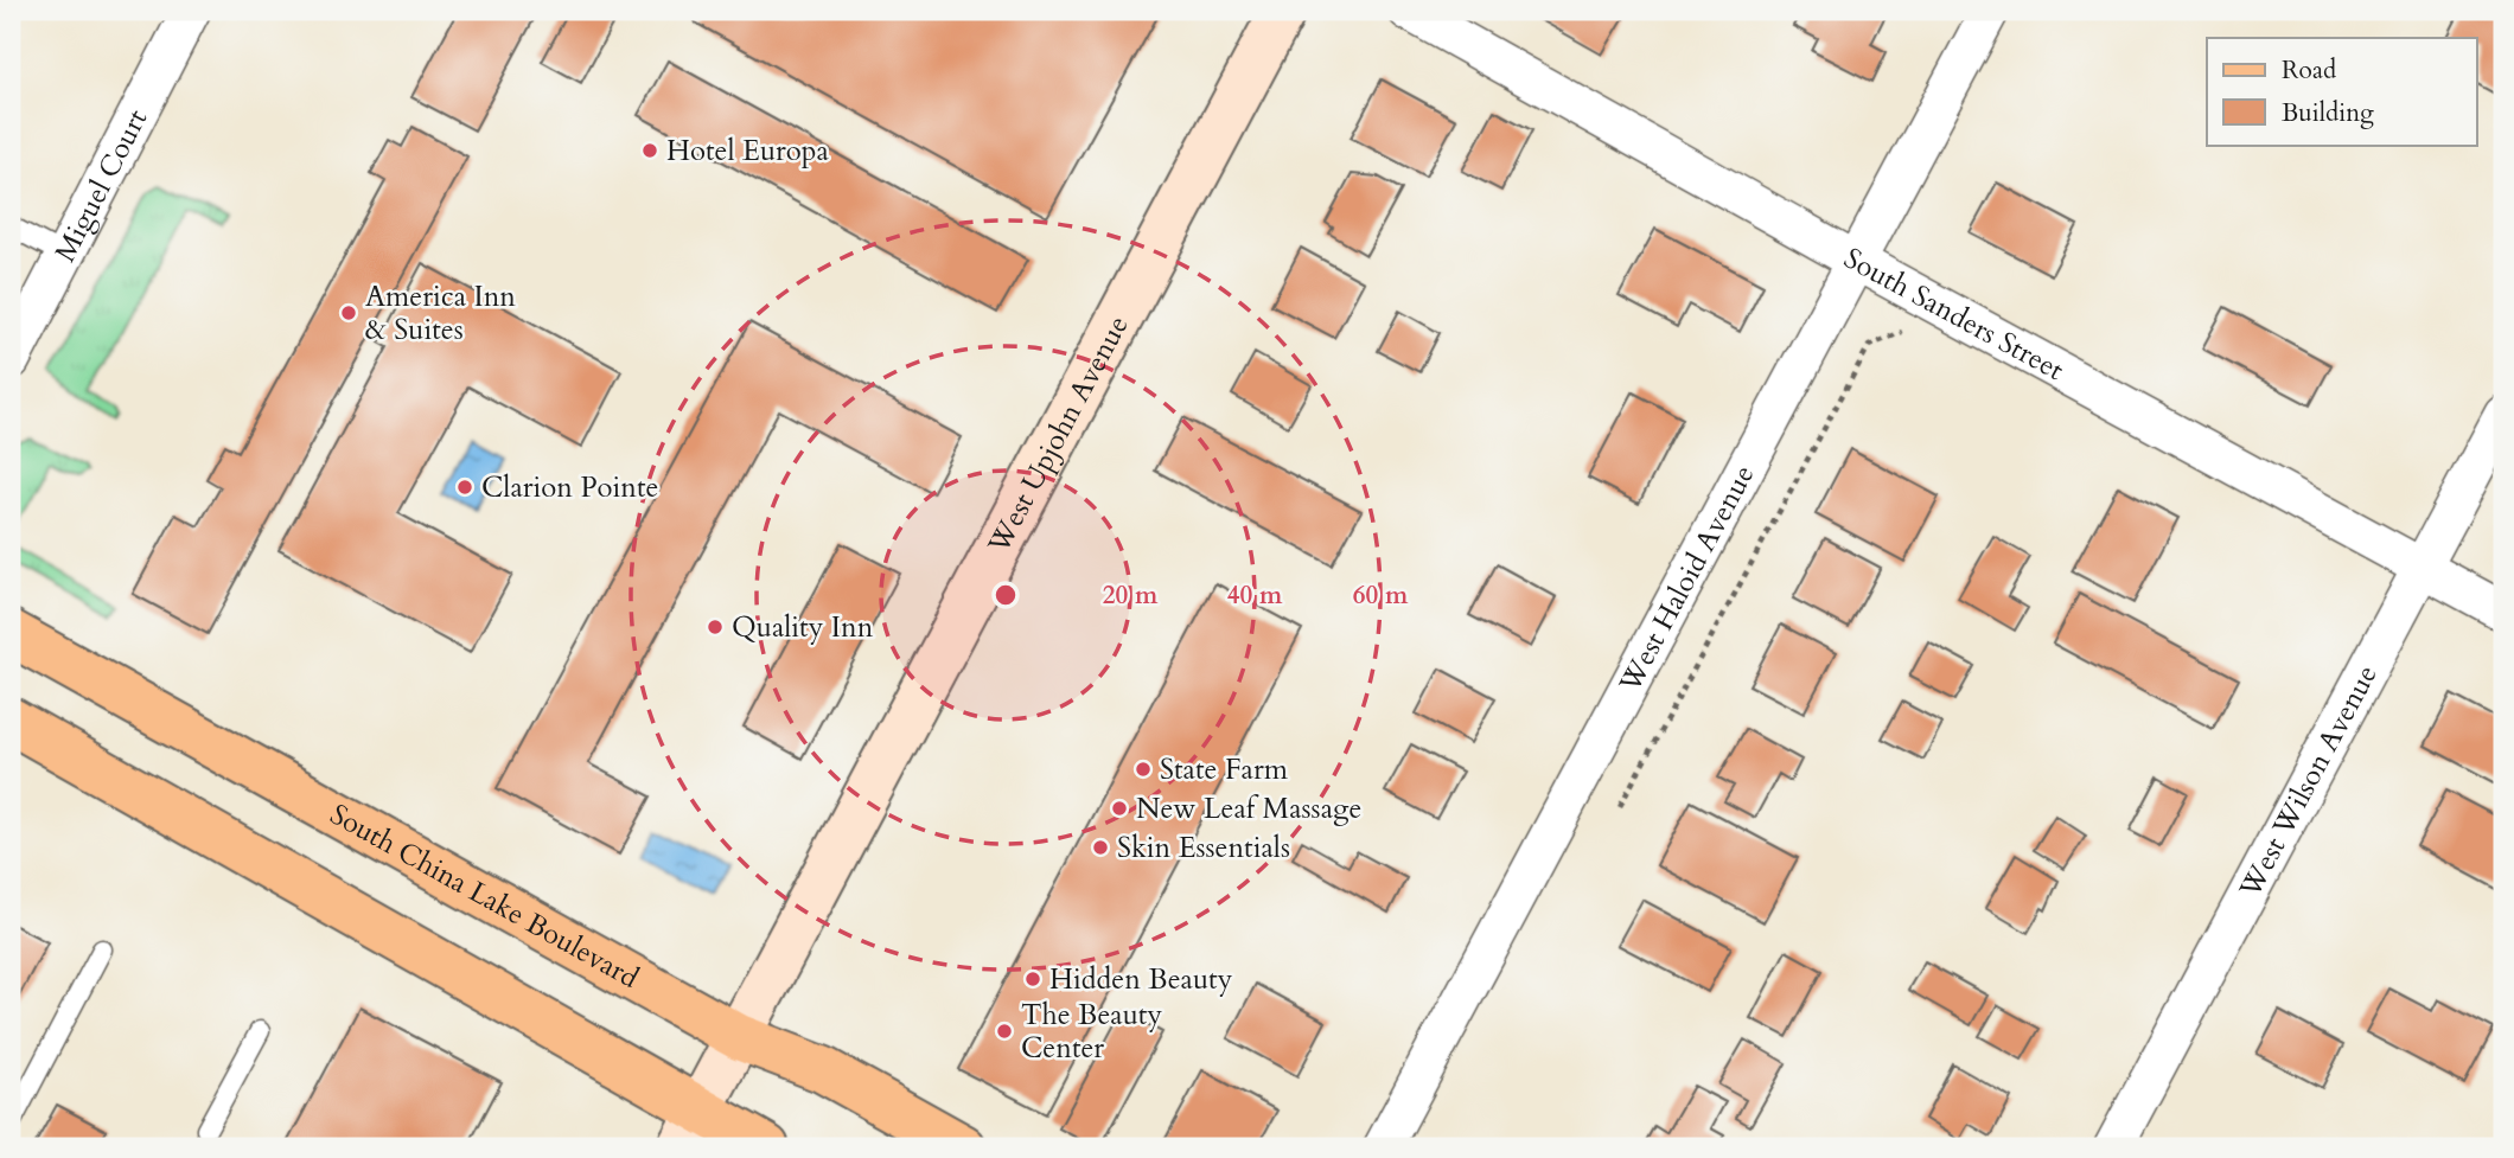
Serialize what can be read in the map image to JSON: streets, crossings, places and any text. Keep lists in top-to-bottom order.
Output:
{
  "streets": {
    "main road": ["West Upjohn Avenue", "South China Lake Boulevard"],
    "street": [
      "Miguel Court",
      "South Sanders Street",
      "West Haloid Avenue",
      "West Wilson Avenue"
    ]
  },
  "crossings": [
    ["South Sanders Street", "West Haloid Avenue"],
    ["South Sanders Street", "West Wilson Avenue"],
    ["West Upjohn Avenue", "South China Lake Boulevard"]
  ],
  "places": [
    "Hotel Europa",
    "America Inn & Suites",
    "Clarion Pointe",
    "Quality Inn",
    "State Farm",
    "New Leaf Massage",
    "Skin Essentials",
    "Hidden Beauty",
    "The Beauty Center"
  ],
  "legend": ["Road", "Building"],
  "rings": ["20 m", "40 m", "60 m"]
}
